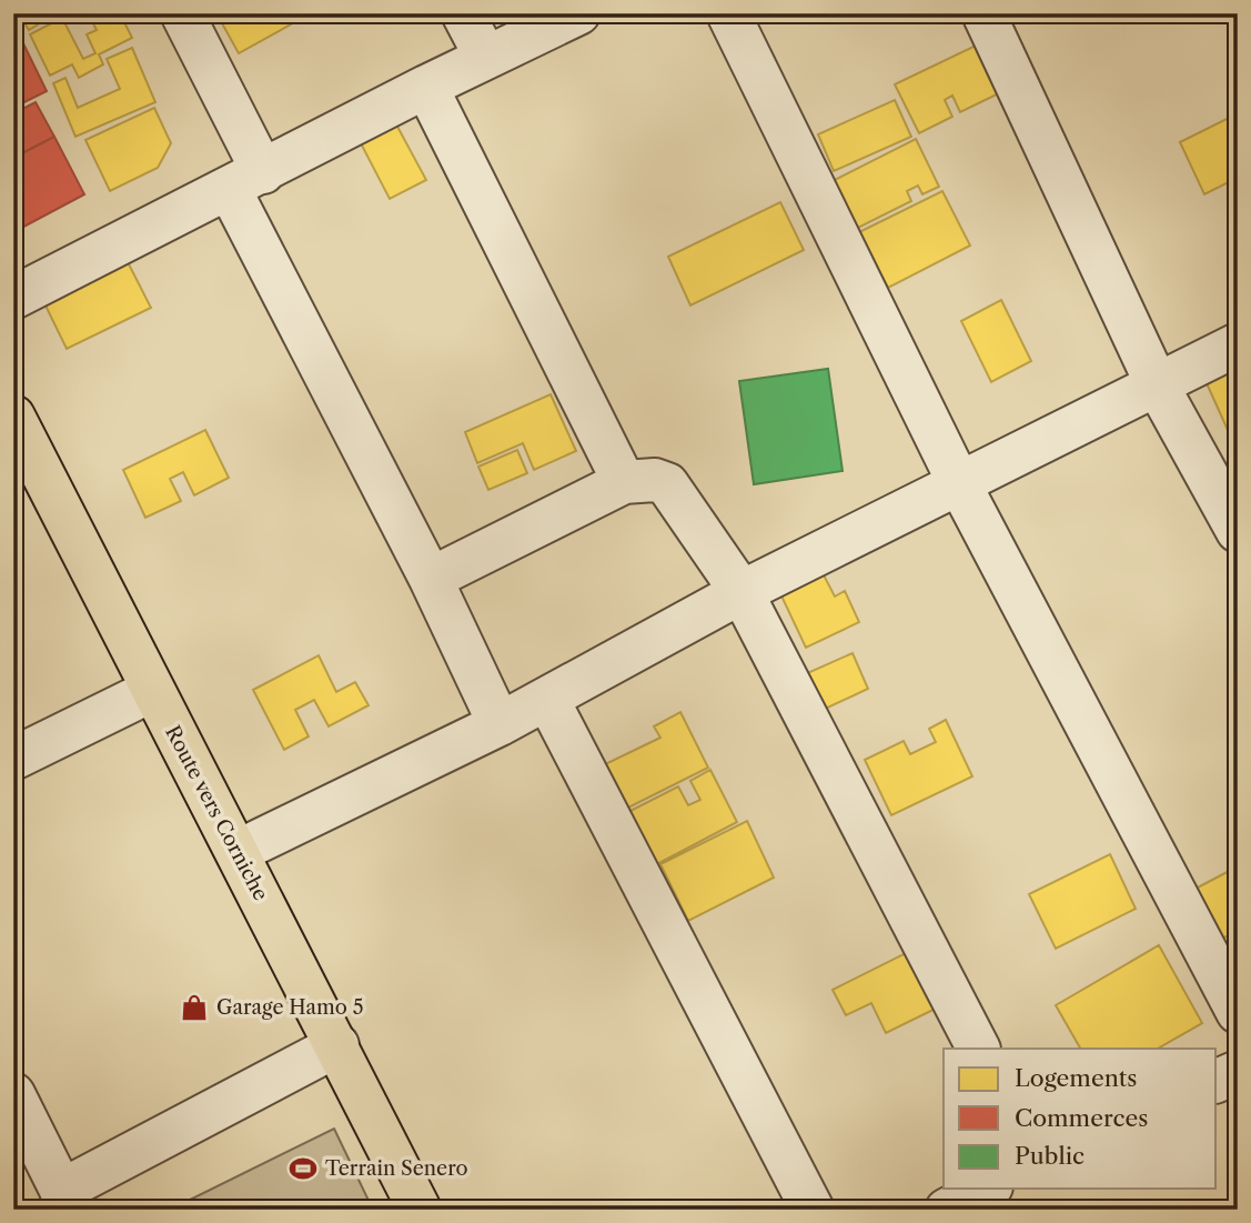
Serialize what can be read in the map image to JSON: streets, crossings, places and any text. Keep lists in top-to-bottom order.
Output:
{
  "streets": {
    "main road": ["Route vers Corniche"]
  },
  "places": {
    "shop": ["Garage Hamo 5"],
    "sports": ["Terrain Senero"]
  },
  "legend": ["Logements", "Commerces", "Public"]
}
